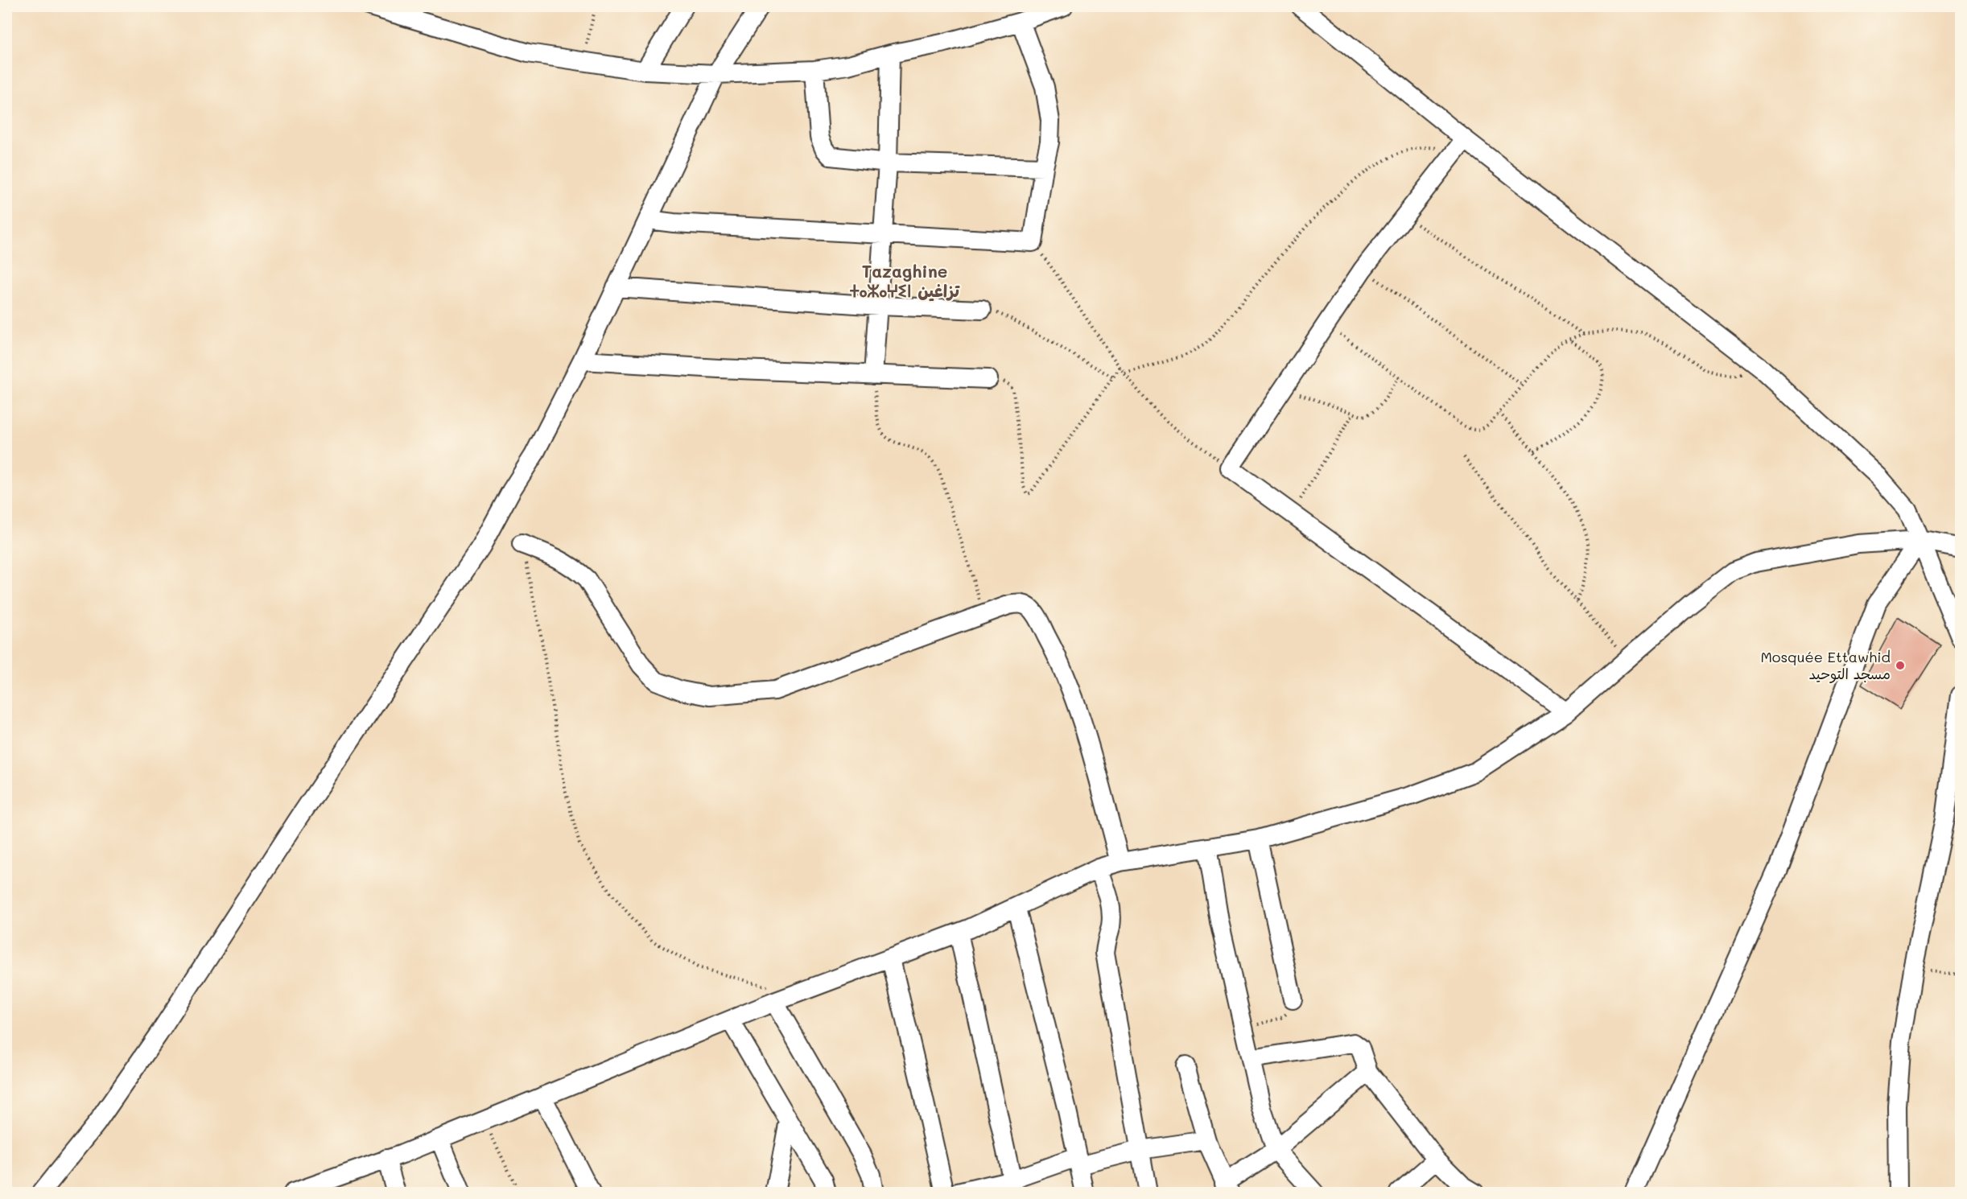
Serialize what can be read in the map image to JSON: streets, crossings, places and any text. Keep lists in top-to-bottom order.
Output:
{
  "districts": ["Tazaghine ⵜⴰⵣⴰⵖⵉⵏ تزاغين"],
  "places": ["Mosquée Ettawhid مسجد التوحيد"]
}
